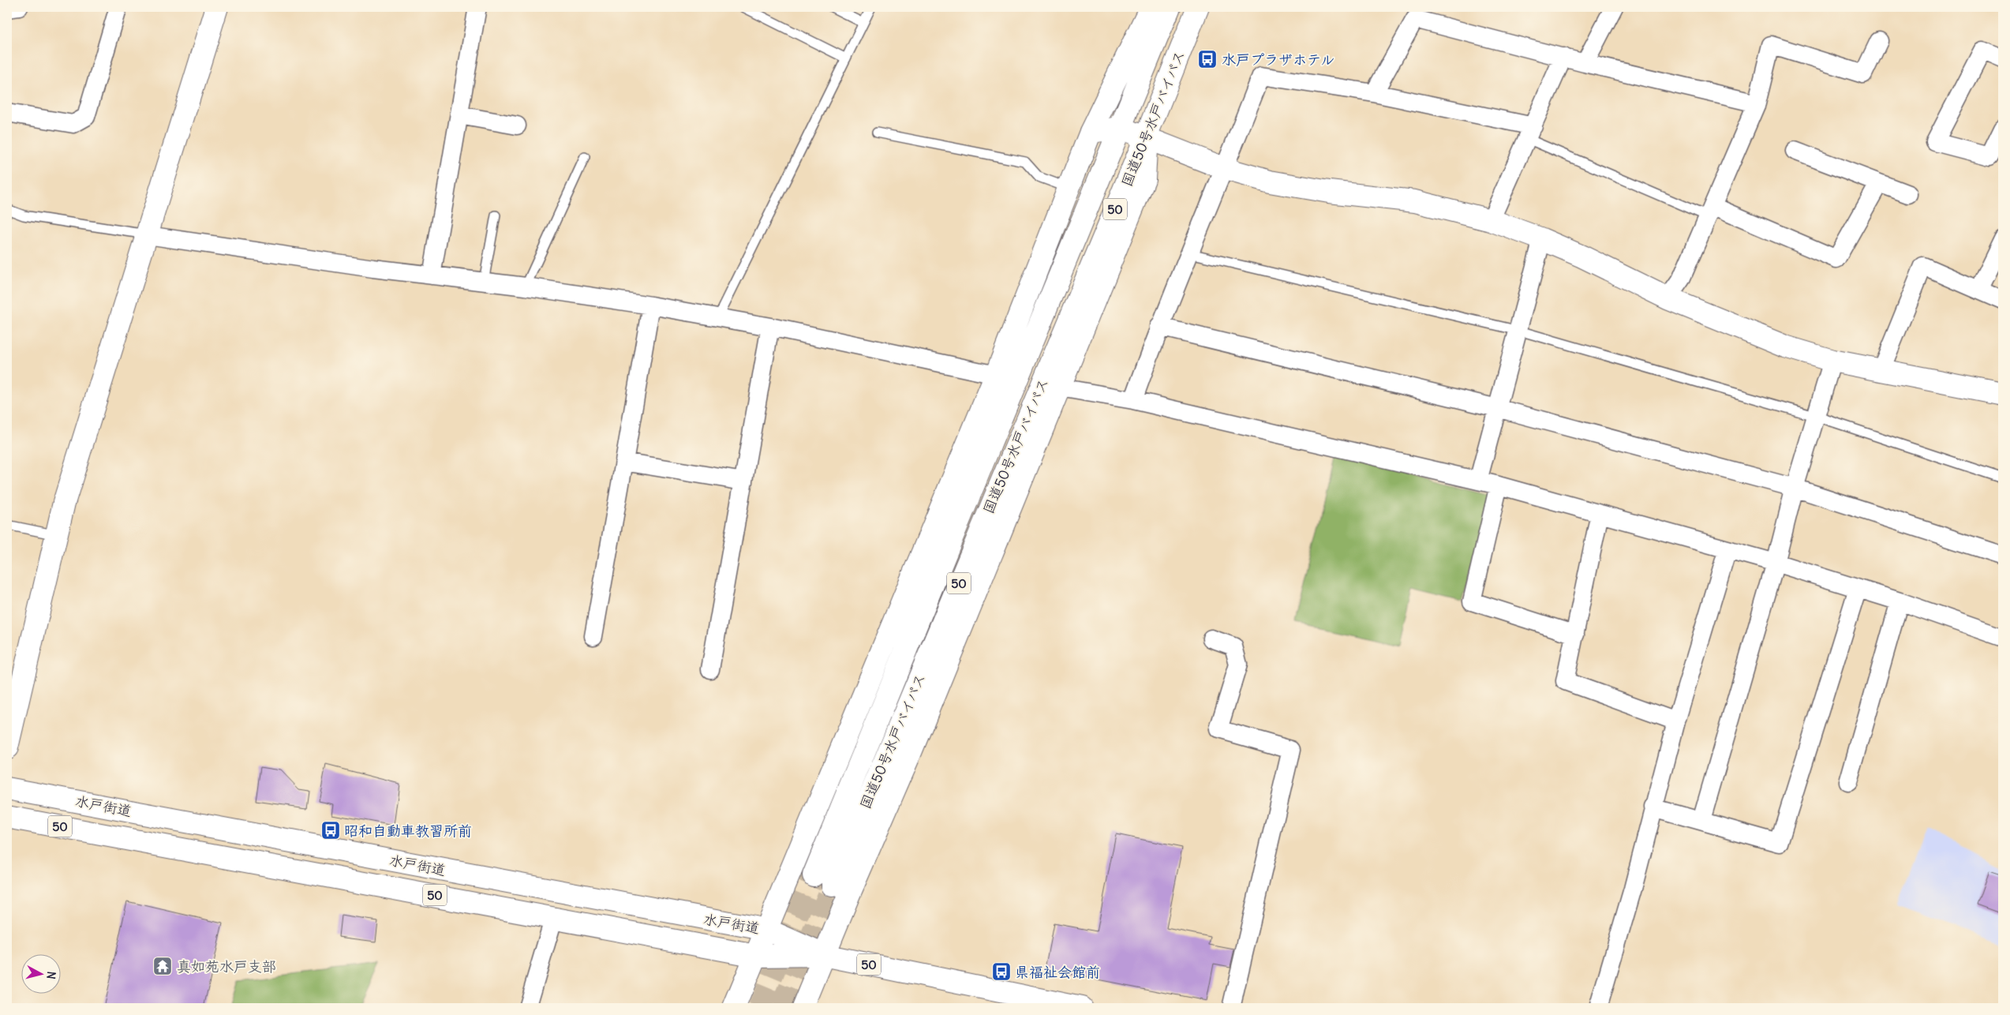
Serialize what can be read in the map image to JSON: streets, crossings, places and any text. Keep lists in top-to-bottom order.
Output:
{
  "streets": {
    "main road": ["国道50号水戸バイパス", "50", "水戸街道"]
  },
  "places": {
    "bus stop": ["水戸プラザホテル", "昭和自動車教習所前", "県福祉会館前"],
    "temple": ["真如苑水戸支部"]
  },
  "north": "right"
}
